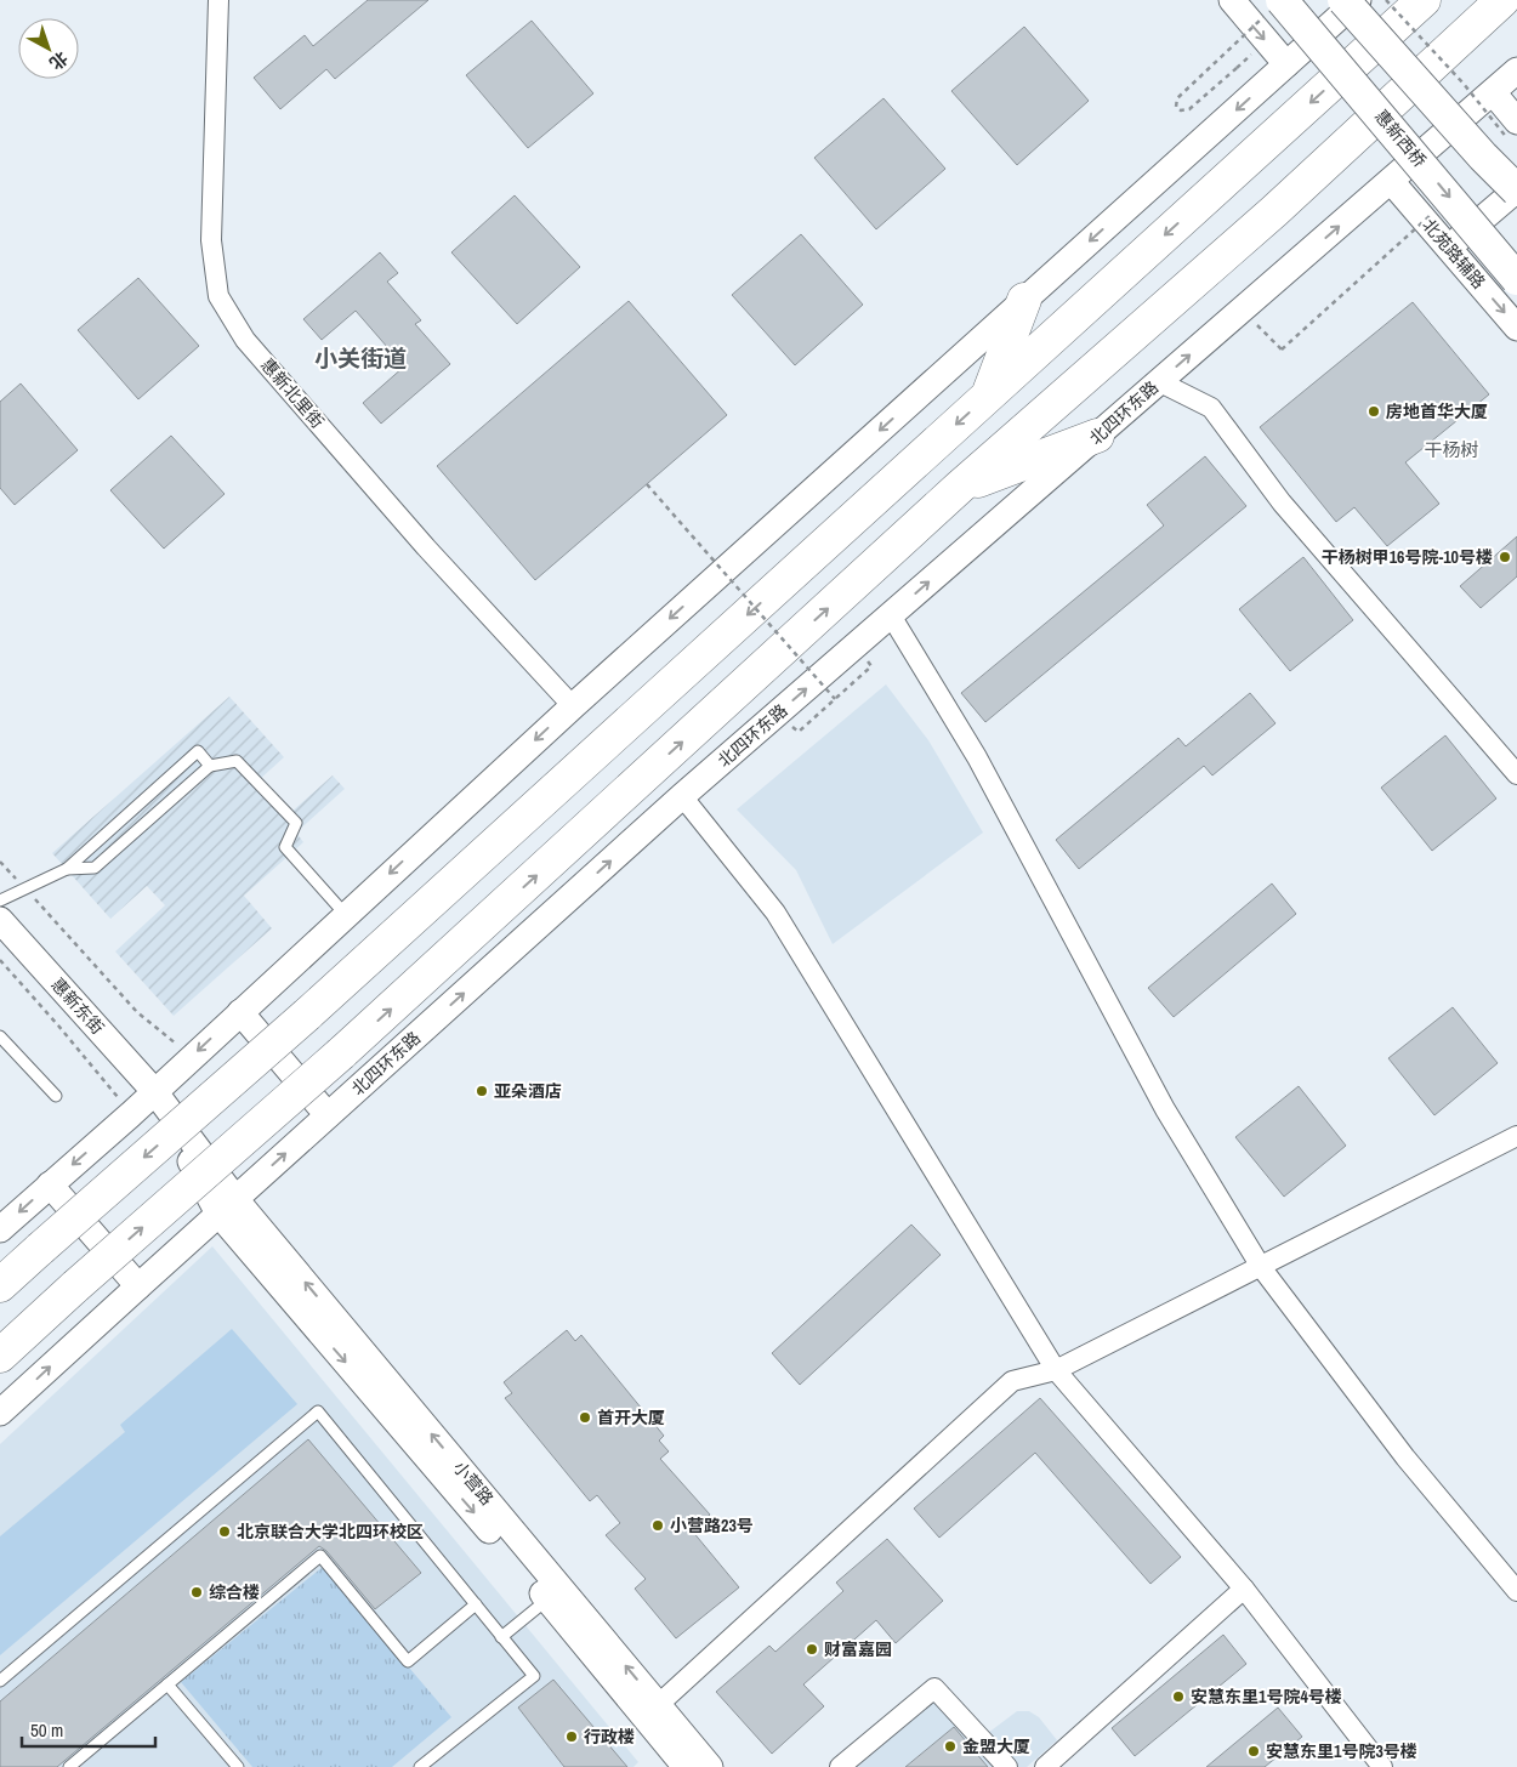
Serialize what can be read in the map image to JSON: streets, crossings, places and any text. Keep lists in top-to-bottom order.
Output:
{
  "streets": {
    "main road": ["惠新西桥"],
    "street": [
      "北苑路辅路",
      "惠新北里街",
      "北四环东路",
      "惠新东街",
      "小营路"
    ]
  },
  "crossings": [
    ["北苑路辅路", "北四环东路"],
    ["北四环东路", "惠新东街"],
    ["北四环东路", "小营路"],
    ["惠新东街", "小营路"]
  ],
  "one_way": ["北苑路辅路"],
  "districts": ["小关街道", "干杨树"],
  "places": [
    "房地首华大厦",
    "干杨树甲16号院-10号楼",
    "亚朵酒店",
    "首开大厦",
    "小营路23号",
    "北京联合大学北四环校区",
    "综合楼",
    "财富嘉园",
    "安慧东里1号院4号楼",
    "行政楼",
    "金盟大厦",
    "安慧东里1号院3号楼"
  ],
  "scale_bar": "50 m",
  "north": "bottom right"
}
